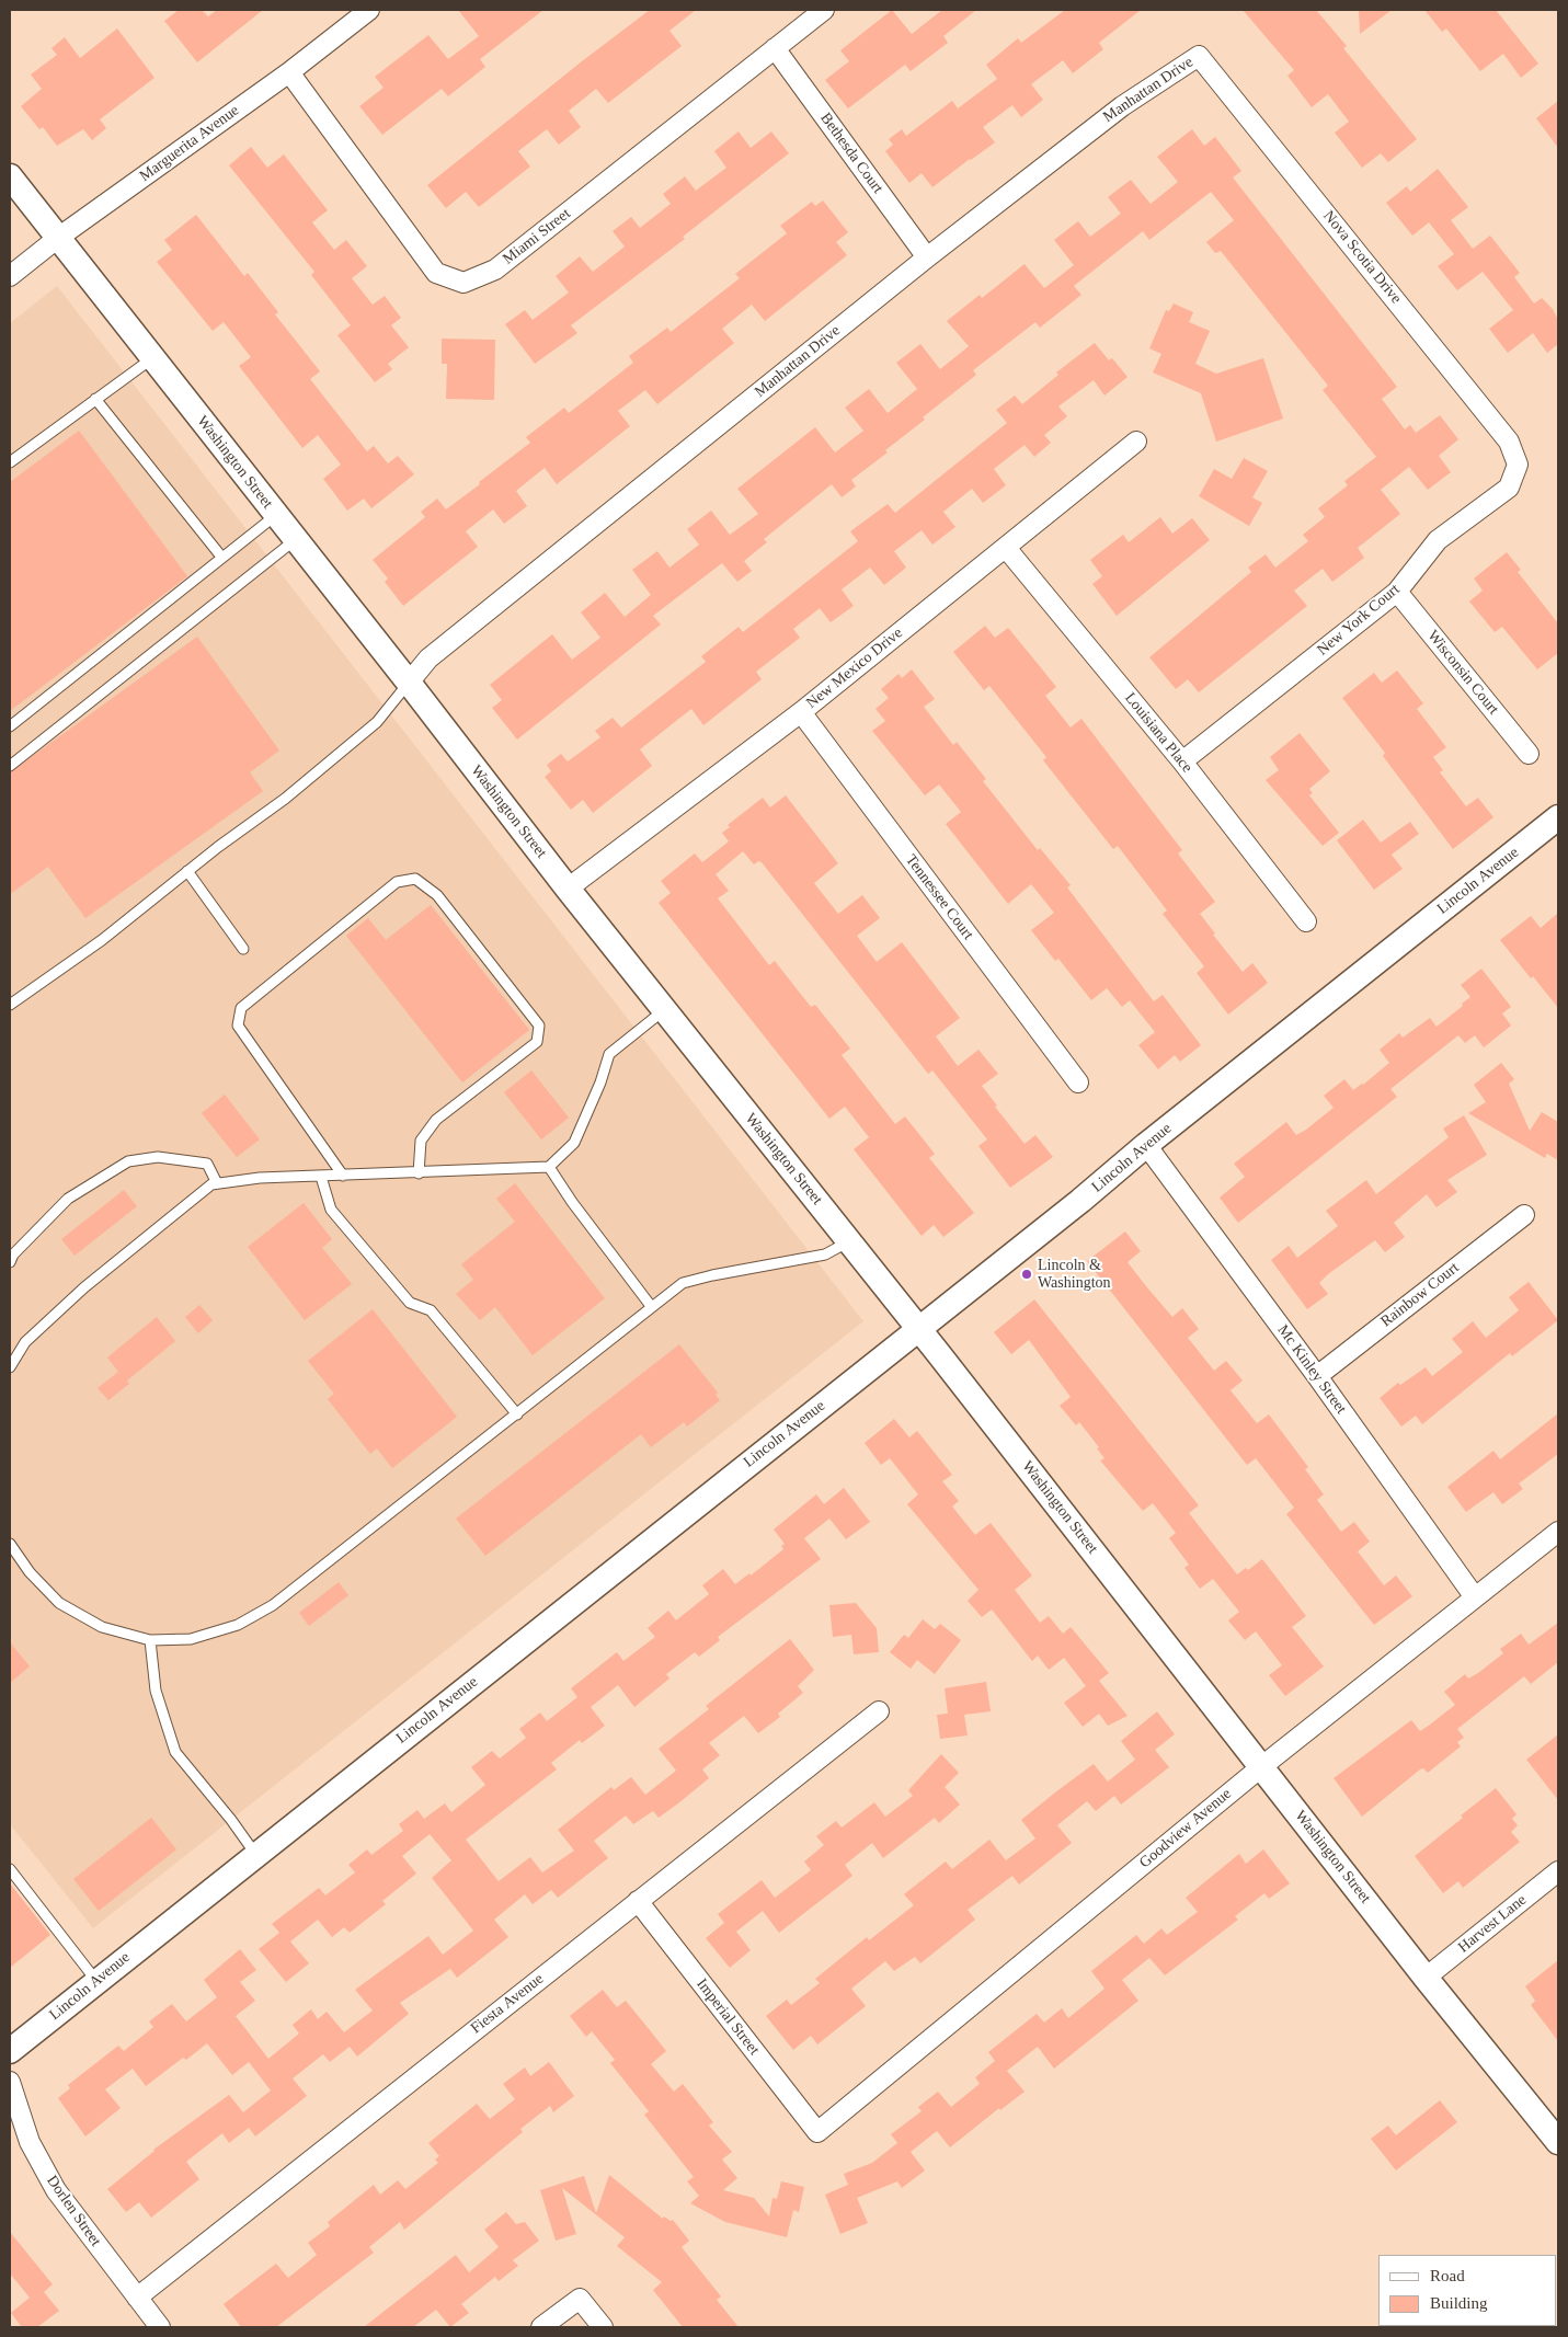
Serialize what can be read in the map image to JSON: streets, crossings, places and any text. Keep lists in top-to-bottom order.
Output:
{
  "streets": {
    "street": [
      "Manhattan Drive",
      "Marguerita Avenue",
      "Bethesda Court",
      "Miami Street",
      "Nova Scotia Drive",
      "Washington Street",
      "New York Court",
      "New Mexico Drive",
      "Wisconsin Court",
      "Louisiana Place",
      "Lincoln Avenue",
      "Tennessee Court",
      "Rainbow Court",
      "Mc Kinley Street",
      "Goodview Avenue",
      "Harvest Lane",
      "Fiesta Avenue",
      "Imperial Street",
      "Dorlen Street"
    ]
  },
  "crossings": [
    ["Manhattan Drive", "Bethesda Court"],
    ["Manhattan Drive", "Nova Scotia Drive"],
    ["Manhattan Drive", "Washington Street"],
    ["Marguerita Avenue", "Miami Street"],
    ["Marguerita Avenue", "Washington Street"],
    ["Bethesda Court", "Miami Street"],
    ["Nova Scotia Drive", "New York Court"],
    ["Washington Street", "New Mexico Drive"],
    ["Washington Street", "Lincoln Avenue"],
    ["Washington Street", "Goodview Avenue"],
    ["Washington Street", "Harvest Lane"],
    ["New York Court", "Wisconsin Court"],
    ["New York Court", "Louisiana Place"],
    ["New Mexico Drive", "Louisiana Place"],
    ["New Mexico Drive", "Tennessee Court"],
    ["Lincoln Avenue", "Mc Kinley Street"],
    ["Rainbow Court", "Mc Kinley Street"],
    ["Mc Kinley Street", "Goodview Avenue"],
    ["Goodview Avenue", "Imperial Street"],
    ["Fiesta Avenue", "Imperial Street"],
    ["Fiesta Avenue", "Dorlen Street"]
  ],
  "places": ["Lincoln & Washington"],
  "legend": ["Road", "Building"]
}
